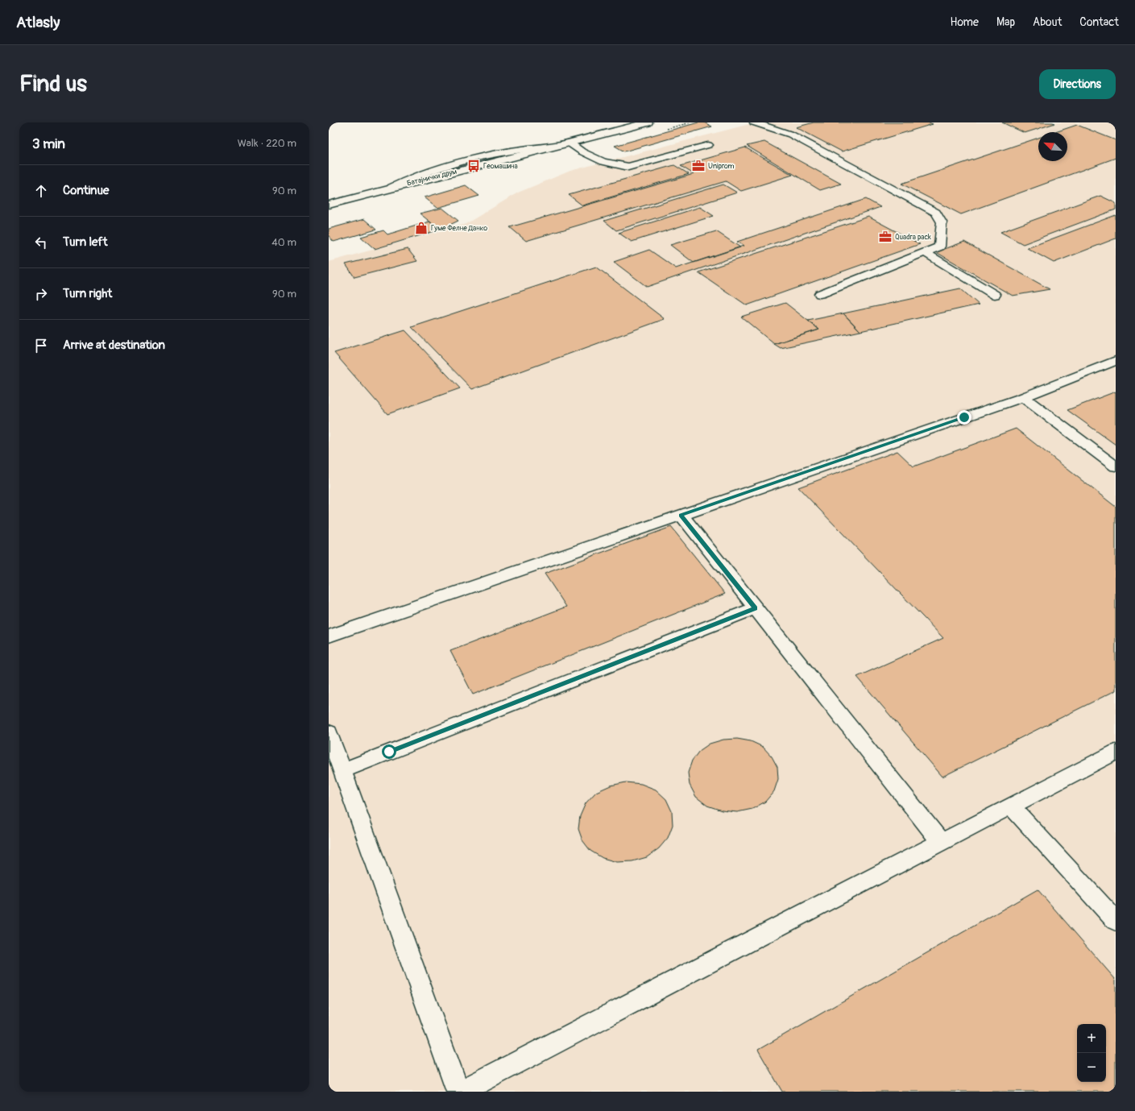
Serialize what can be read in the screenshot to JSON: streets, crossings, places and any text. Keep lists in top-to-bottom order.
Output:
{
  "streets": {
    "main road": ["Батајнички друм"]
  },
  "places": {
    "bus stop": ["Геомашина"],
    "office": ["Uniprom", "Quadra pack"],
    "shop": ["Гуме Фелне Данко"]
  },
  "north": "top left",
  "page": {
    "header": "Atlasly",
    "nav": [
      "Home",
      "Map",
      "About",
      "Contact"
    ],
    "buttons": "Directions",
    "title": "Find us",
    "heading": ["3 min", "Walk · 220 m"],
    "list": [
      ["Continue", "90 m"],
      ["Turn left", "40 m"],
      ["Turn right", "90 m"],
      "Arrive at destination"
    ],
    "map_buttons": ["+", "−"]
  }
}
